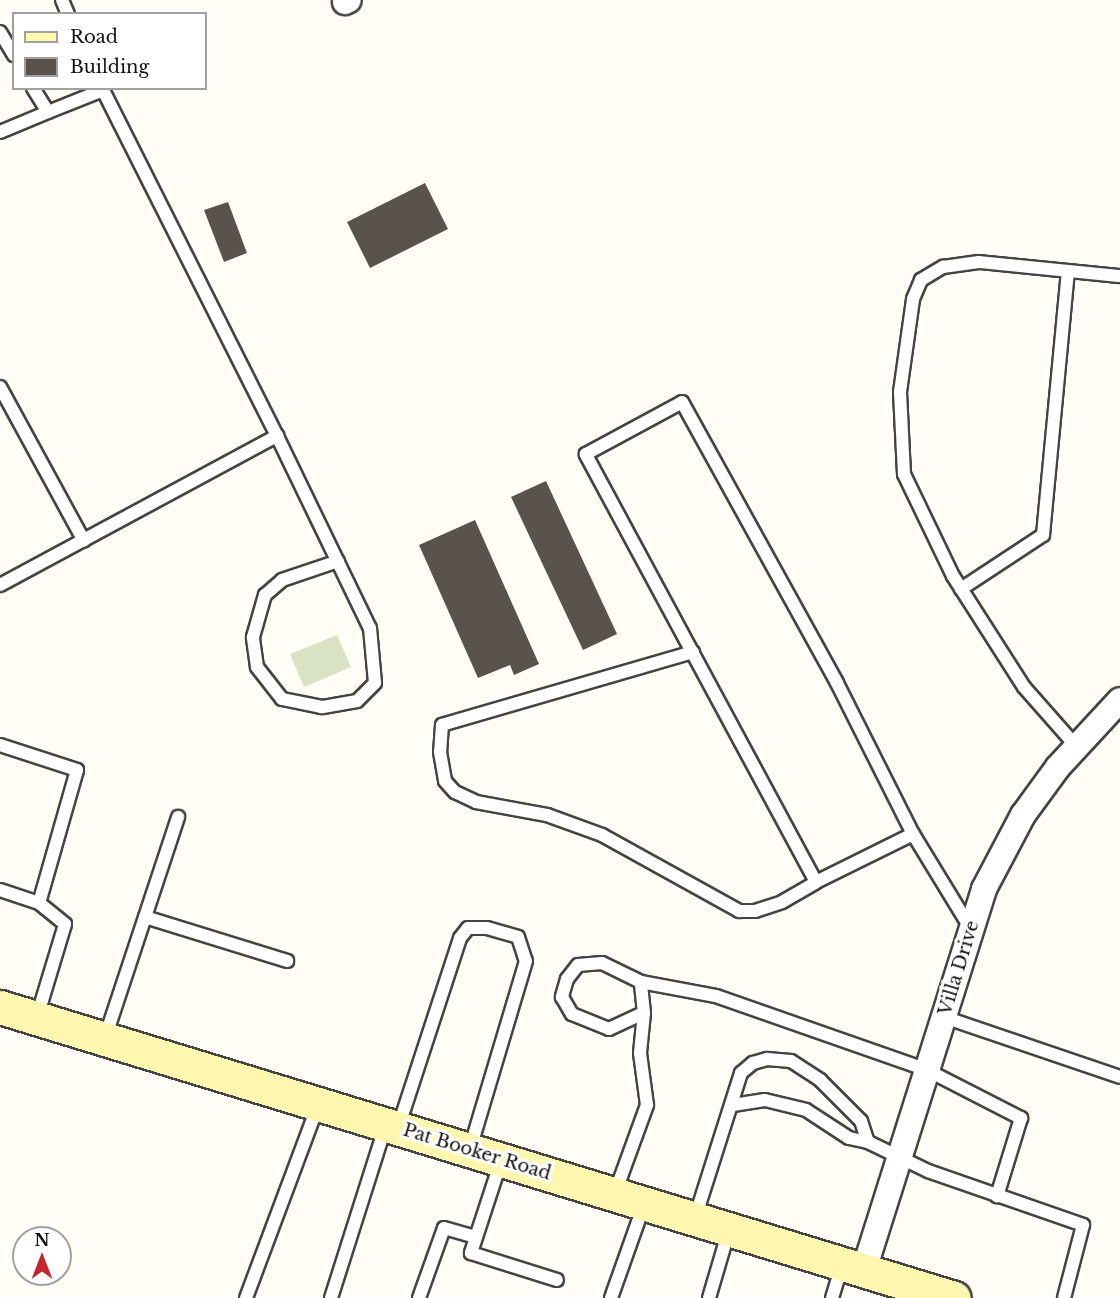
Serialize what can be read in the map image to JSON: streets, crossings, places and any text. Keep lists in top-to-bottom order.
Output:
{
  "streets": {
    "main road": ["Pat Booker Road"],
    "street": ["Villa Drive"]
  },
  "crossings": [
    ["Villa Drive", "Pat Booker Road"]
  ],
  "legend": ["Road", "Building"],
  "north": "top"
}
